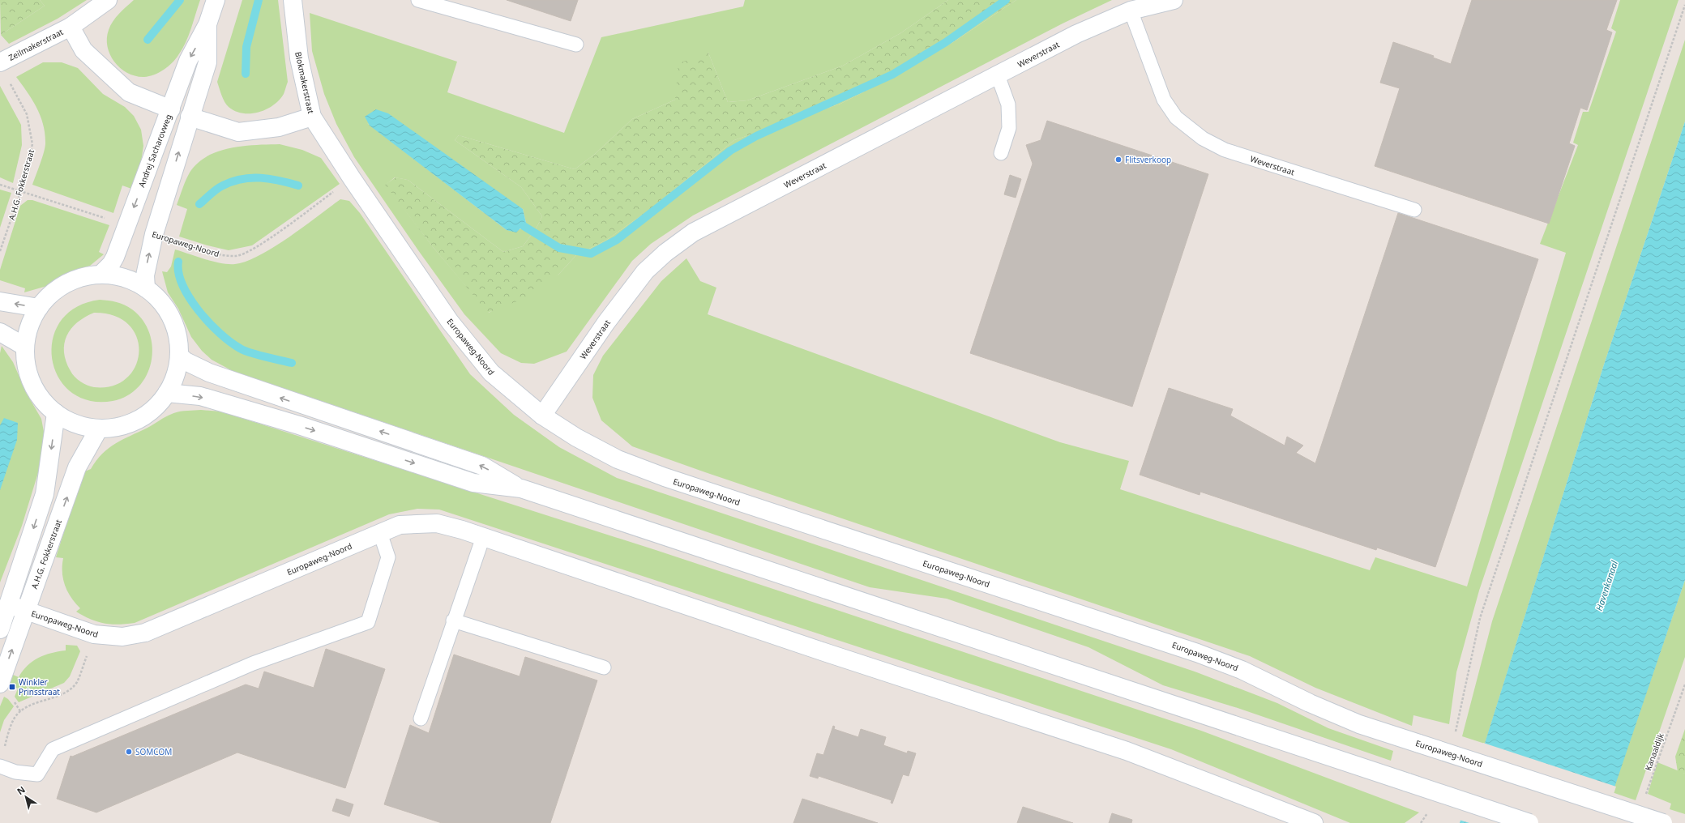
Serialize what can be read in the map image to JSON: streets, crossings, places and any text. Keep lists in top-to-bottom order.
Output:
{
  "streets": {
    "street": [
      "Zeilmakerstraat",
      "Weverstraat",
      "Blokmakerstraat",
      "Andrej Sacharovweg",
      "A.H.G. Fokkerstraat",
      "Europaweg-Noord"
    ],
    "path": ["Kanaaldijk"]
  },
  "crossings": [
    ["Zeilmakerstraat", "Blokmakerstraat"],
    ["Weverstraat", "Europaweg-Noord"],
    ["Blokmakerstraat", "Andrej Sacharovweg"],
    ["Blokmakerstraat", "Europaweg-Noord"],
    ["Andrej Sacharovweg", "Europaweg-Noord"],
    ["A.H.G. Fokkerstraat", "Europaweg-Noord"]
  ],
  "one_way": ["A.H.G. Fokkerstraat"],
  "water": ["Havenkanaal"],
  "places": {
    "other": ["Flitsverkoop", "SOMCOM"],
    "transit": ["Winkler Prinsstraat"]
  },
  "north": "top left"
}
